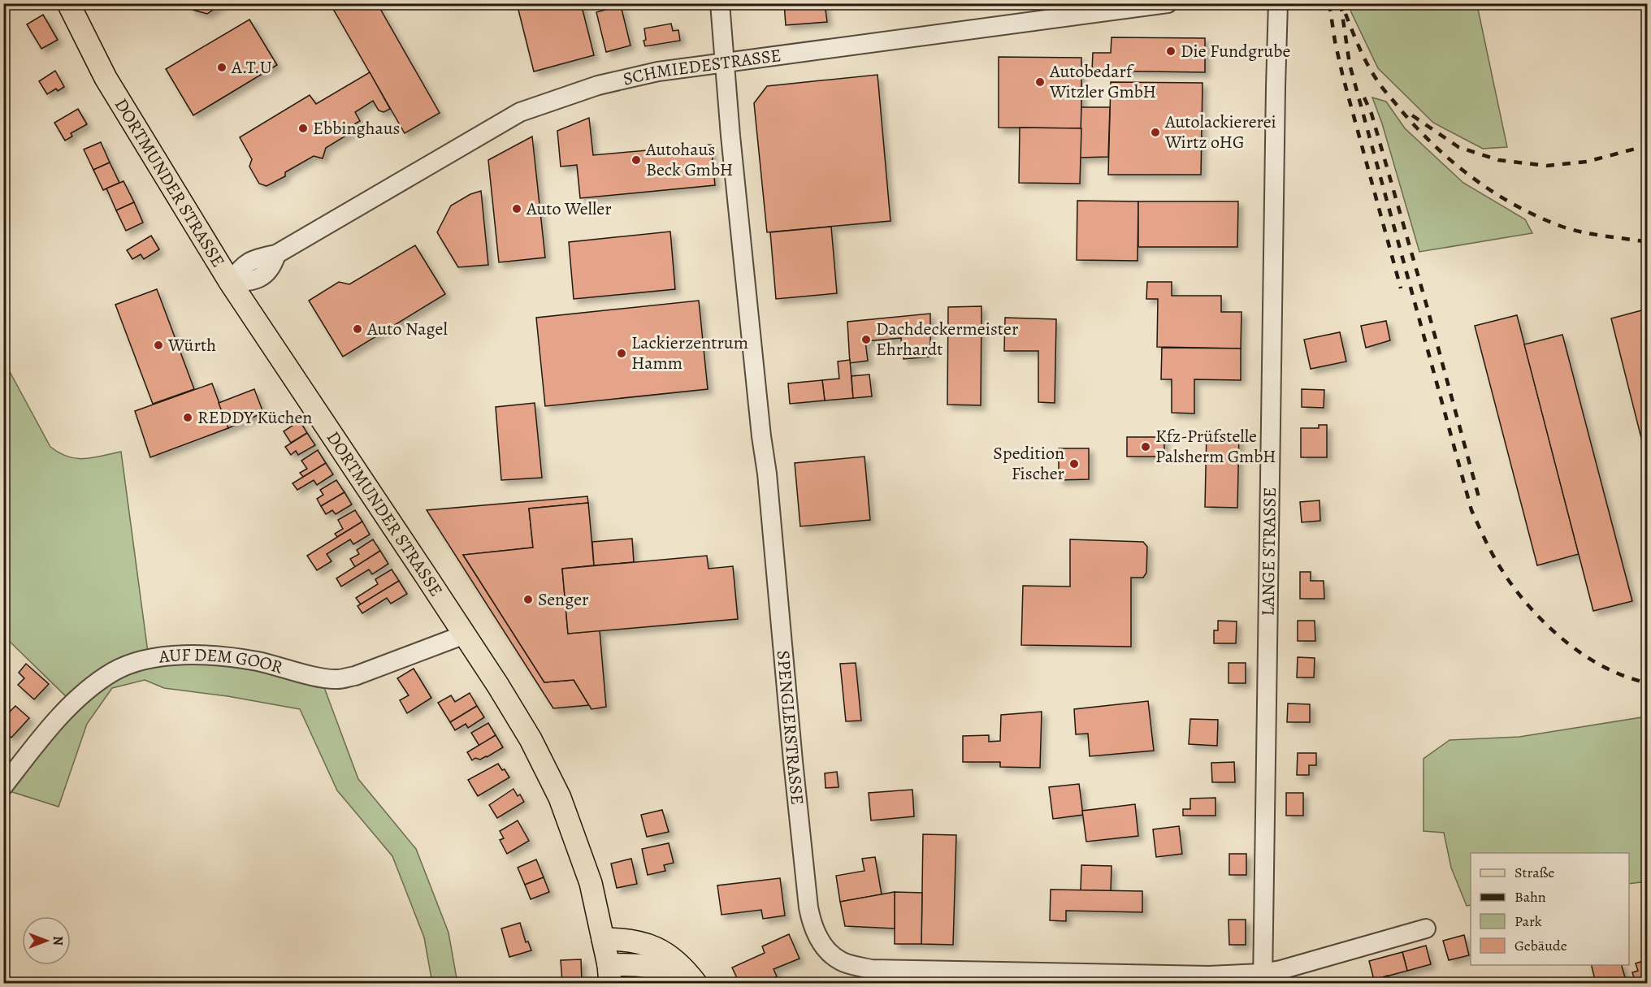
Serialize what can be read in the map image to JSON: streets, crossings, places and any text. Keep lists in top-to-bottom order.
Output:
{
  "streets": {
    "main road": ["DORTMUNDER STRASSE"],
    "street": [
      "SCHMIEDESTRASSE",
      "LANGE STRASSE",
      "AUF DEM GOOR",
      "SPENGLERSTRASSE"
    ]
  },
  "crossings": [
    ["SCHMIEDESTRASSE", "DORTMUNDER STRASSE"],
    ["SCHMIEDESTRASSE", "SPENGLERSTRASSE"],
    ["DORTMUNDER STRASSE", "AUF DEM GOOR"],
    ["LANGE STRASSE", "SPENGLERSTRASSE"]
  ],
  "places": [
    "Die Fundgrube",
    "A.T.U",
    "Autobedarf Witzler GmbH",
    "Ebbinghaus",
    "Autolackiererei Wirtz oHG",
    "Autohaus Beck GmbH",
    "Auto Weller",
    "Auto Nagel",
    "Dachdeckermeister Ehrhardt",
    "Würth",
    "Lackierzentrum Hamm",
    "REDDY Küchen",
    "Kfz-Prüfstelle Palsherm GmbH",
    "Spedition Fischer",
    "Senger"
  ],
  "legend": [
    "Straße",
    "Bahn",
    "Park",
    "Gebäude"
  ],
  "north": "right"
}
